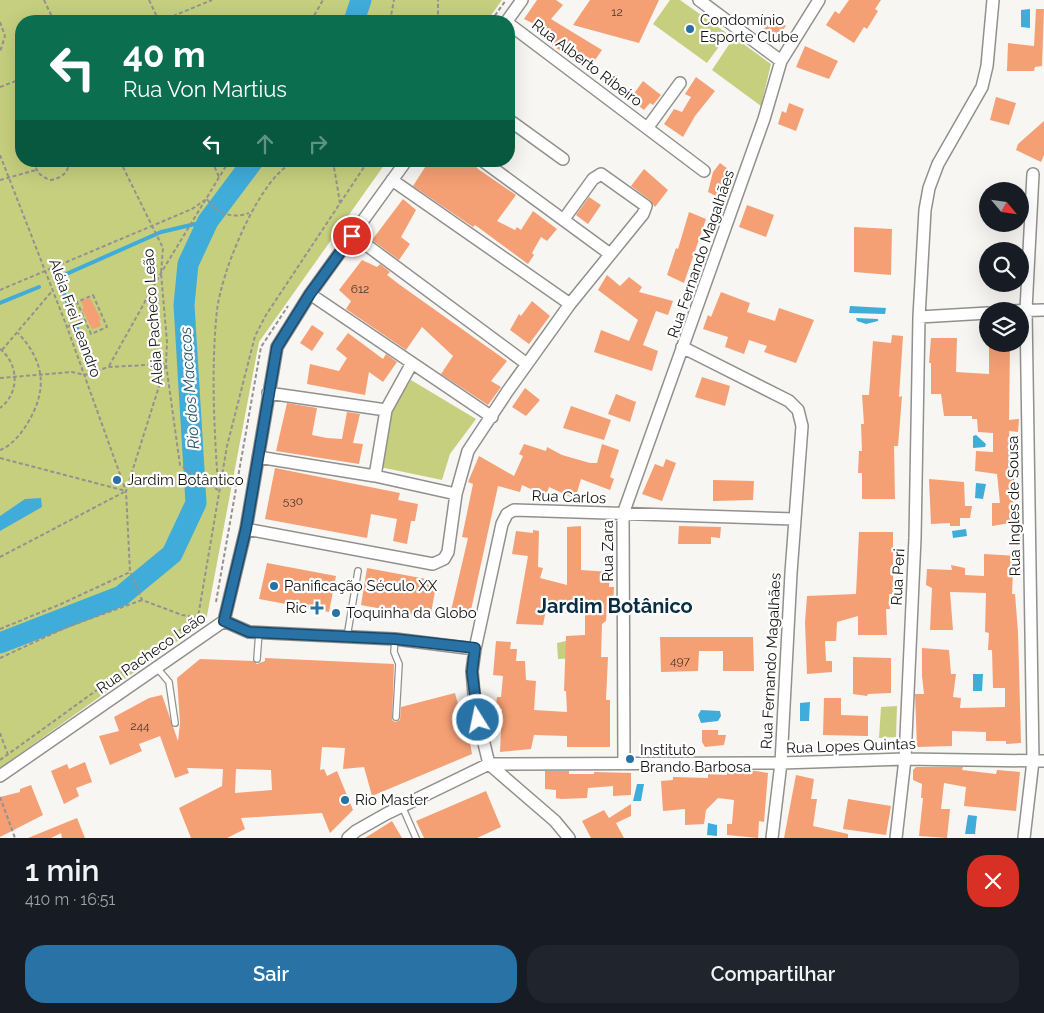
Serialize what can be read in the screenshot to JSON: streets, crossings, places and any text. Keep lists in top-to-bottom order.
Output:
{
  "streets": {
    "street": [
      "Rua Alberto Ribeiro",
      "Rua Fernando Magalhães",
      "Rua Carlos",
      "Rua Ingles de Sousa",
      "Rua Zara",
      "Rua Peri",
      "Rua Pacheco Leão",
      "Rua Lopes Quintas"
    ],
    "path": ["Aléia Pacheco Leão", "Aléia Frei Leandro"]
  },
  "crossings": [
    ["Rua Fernando Magalhães", "Rua Carlos"],
    ["Rua Fernando Magalhães", "Rua Zara"],
    ["Rua Fernando Magalhães", "Rua Lopes Quintas"],
    ["Rua Carlos", "Rua Zara"],
    ["Rua Ingles de Sousa", "Rua Lopes Quintas"],
    ["Rua Zara", "Rua Lopes Quintas"],
    ["Rua Peri", "Rua Lopes Quintas"]
  ],
  "districts": ["Jardim Botânico"],
  "water": ["Rio dos Macacos"],
  "places": {
    "other": [
      "Condomínio Esporte Clube",
      "Jardim Botântico",
      "Panificação Século XX",
      "Toquinha da Globo",
      "Instituto Brando Barbosa",
      "Rio Master"
    ],
    "health": ["Ric"]
  },
  "house_numbers": [
    "12",
    "612",
    "530",
    "497",
    "244"
  ],
  "north": "bottom right",
  "page": {
    "turn": ["40 m", "Rua Von Martius"],
    "heading": ["1 min", "410 m · 16:51"],
    "buttons": ["Sair", "Compartilhar"]
  }
}
